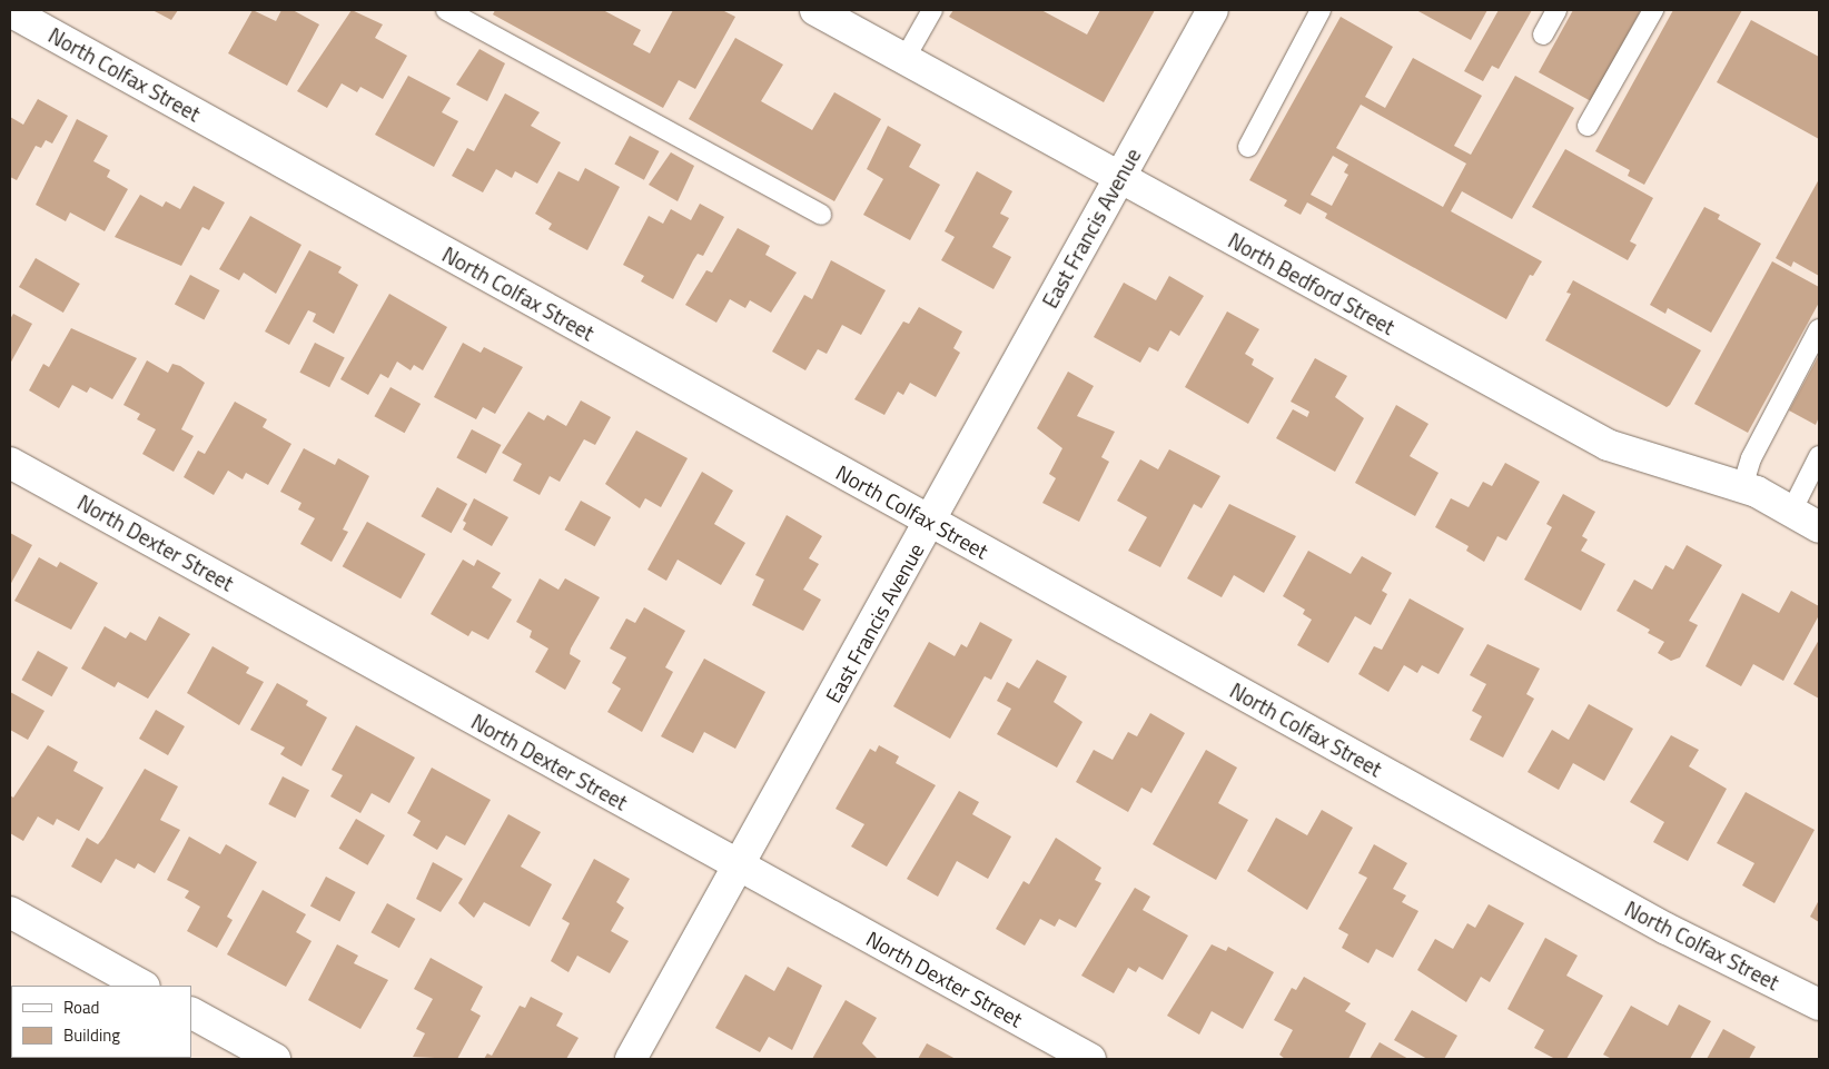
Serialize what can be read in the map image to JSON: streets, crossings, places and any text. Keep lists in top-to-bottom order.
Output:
{
  "streets": {
    "street": [
      "North Colfax Street",
      "East Francis Avenue",
      "North Bedford Street",
      "North Dexter Street"
    ]
  },
  "crossings": [
    ["North Colfax Street", "East Francis Avenue"],
    ["East Francis Avenue", "North Bedford Street"],
    ["East Francis Avenue", "North Dexter Street"]
  ],
  "legend": ["Road", "Building"]
}
